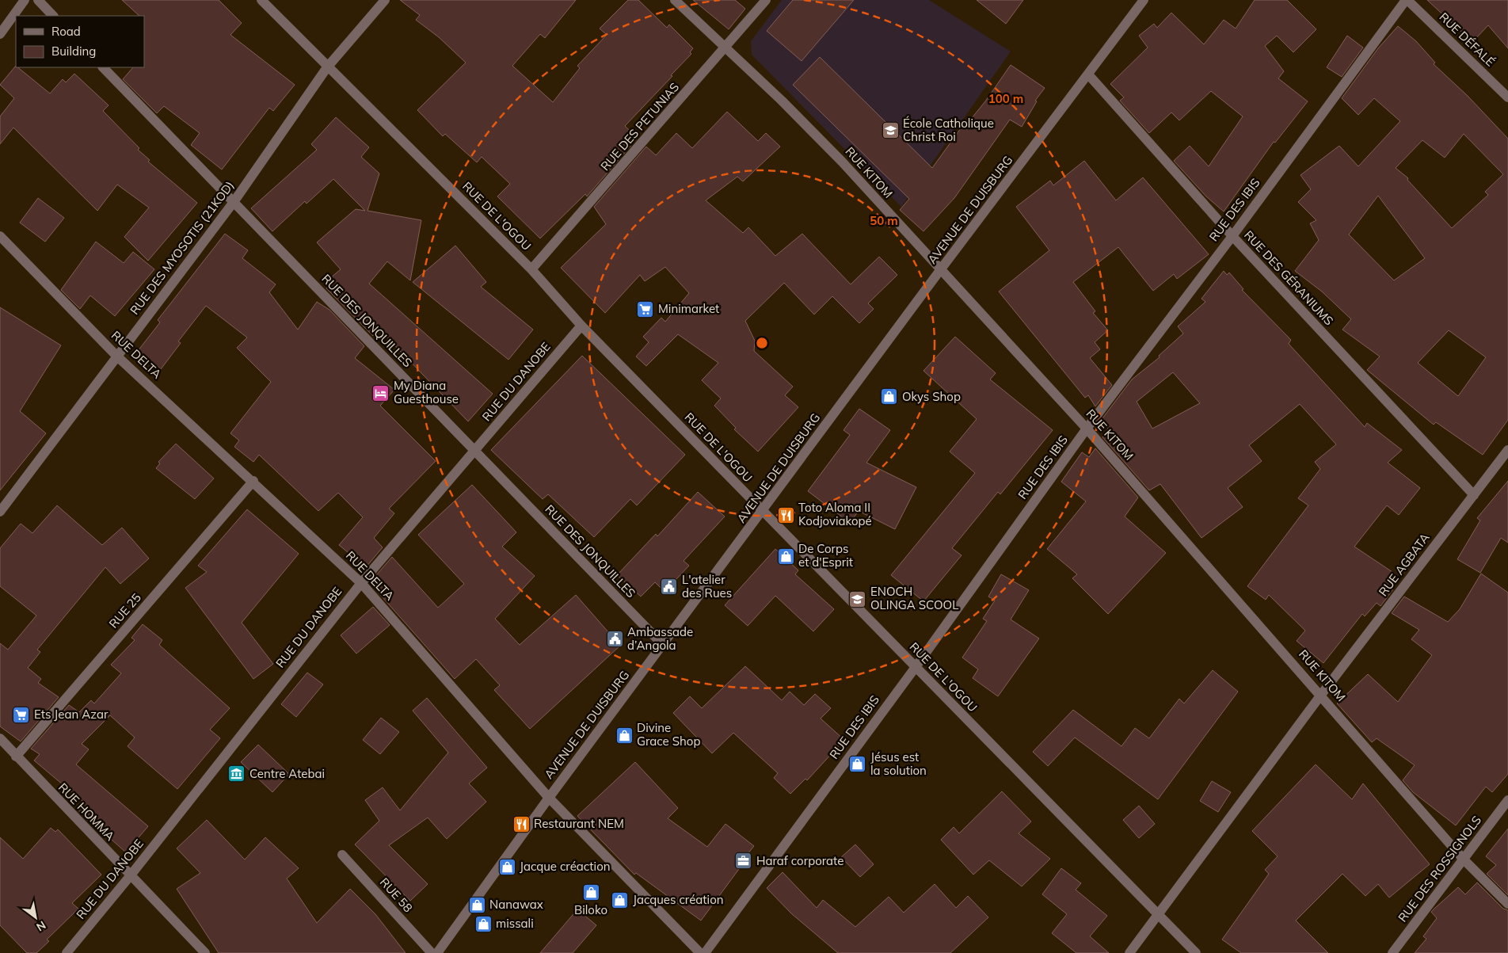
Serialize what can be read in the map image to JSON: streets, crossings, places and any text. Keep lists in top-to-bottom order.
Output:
{
  "streets": {
    "street": [
      "RUE DÉFALÉ",
      "RUE DES PETUNIAS",
      "RUE KITOM",
      "AVENUE DE DUISBURG",
      "RUE DES IBIS",
      "RUE DE L'OGOU",
      "RUE DES MYOSOTIS (21KOD)",
      "RUE DES GÉRANIUMS",
      "RUE DES JONQUILLES",
      "RUE DELTA",
      "RUE DU DANOBE",
      "RUE AGBATA",
      "RUE 25",
      "RUE HOMMA",
      "RUE DES ROSSIGNOLS",
      "RUE 58"
    ]
  },
  "crossings": [
    ["RUE DÉFALÉ", "RUE DES IBIS"],
    ["RUE DES PETUNIAS", "RUE KITOM"],
    ["RUE DES PETUNIAS", "RUE DE L'OGOU"],
    ["RUE KITOM", "AVENUE DE DUISBURG"],
    ["RUE KITOM", "RUE DES IBIS"],
    ["RUE KITOM", "RUE AGBATA"],
    ["RUE KITOM", "RUE DES ROSSIGNOLS"],
    ["AVENUE DE DUISBURG", "RUE DE L'OGOU"],
    ["AVENUE DE DUISBURG", "RUE DES GÉRANIUMS"],
    ["AVENUE DE DUISBURG", "RUE DES JONQUILLES"],
    ["AVENUE DE DUISBURG", "RUE DELTA"],
    ["RUE DES IBIS", "RUE DE L'OGOU"],
    ["RUE DES IBIS", "RUE DES GÉRANIUMS"],
    ["RUE DE L'OGOU", "RUE DES MYOSOTIS (21KOD)"],
    ["RUE DE L'OGOU", "RUE DU DANOBE"],
    ["RUE DE L'OGOU", "RUE AGBATA"],
    ["RUE DES MYOSOTIS (21KOD)", "RUE DES JONQUILLES"],
    ["RUE DES MYOSOTIS (21KOD)", "RUE DELTA"],
    ["RUE DES GÉRANIUMS", "RUE AGBATA"],
    ["RUE DES JONQUILLES", "RUE DU DANOBE"],
    ["RUE DELTA", "RUE DU DANOBE"],
    ["RUE DELTA", "RUE 25"],
    ["RUE DU DANOBE", "RUE HOMMA"],
    ["RUE 25", "RUE HOMMA"]
  ],
  "places": {
    "school or university": ["École Catholique Christ Roi", "ENOCH OLINGA SCOOL"],
    "supermarket": ["Minimarket", "Ets Jean Azar"],
    "hotel": ["My Diana Guesthouse"],
    "shop": [
      "Okys Shop",
      "De Corps et d'Esprit",
      "Divine Grace Shop",
      "Jésus est la solution",
      "Jacque créaction",
      "Biloko",
      "Jacques création",
      "Nanawax",
      "missali"
    ],
    "restaurant": ["Toto Aloma II Kodjoviakopé", "Restaurant NEM"],
    "public building": ["L'atelier des Rues", "Ambassade d’Angola"],
    "museum": ["Centre Atebai"],
    "office": ["Haraf corporate"]
  },
  "legend": ["Road", "Building"],
  "north": "bottom right",
  "rings": ["100 m", "50 m"]
}
